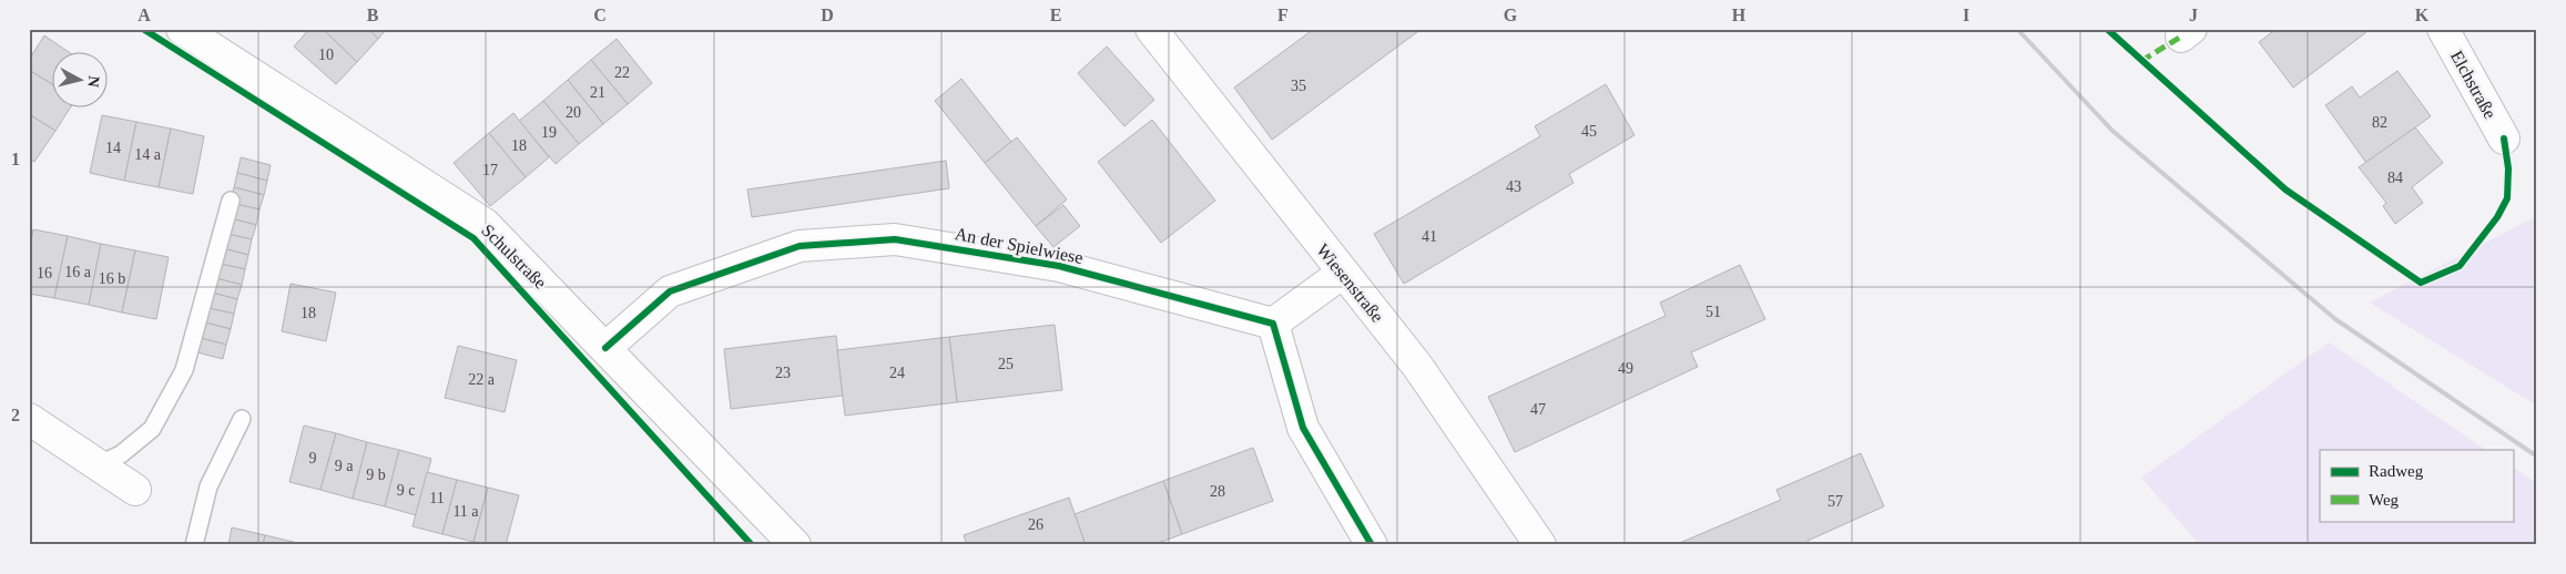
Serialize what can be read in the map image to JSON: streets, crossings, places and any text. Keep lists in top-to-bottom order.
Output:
{
  "streets": {
    "street": [
      "Elchstraße",
      "An der Spielwiese",
      "Schulstraße",
      "Wiesenstraße"
    ]
  },
  "crossings": [
    ["An der Spielwiese", "Schulstraße"]
  ],
  "house_numbers": [
    "10",
    "22",
    "35",
    "21",
    "20",
    "82",
    "45",
    "19",
    "18",
    "14",
    "14 a",
    "17",
    "84",
    "43",
    "41",
    "16 a",
    "16",
    "16 b",
    "51",
    "18",
    "25",
    "49",
    "23",
    "24",
    "22 a",
    "47",
    "9",
    "9 a",
    "9 b",
    "9 c",
    "28",
    "11",
    "57",
    "11 a",
    "26"
  ],
  "legend": ["Radweg", "Weg"],
  "north": "right",
  "grid": {
    "columns": [
      "A",
      "B",
      "C",
      "D",
      "E",
      "F",
      "G",
      "H",
      "I",
      "J",
      "K"
    ],
    "rows": ["1", "2"]
  }
}
